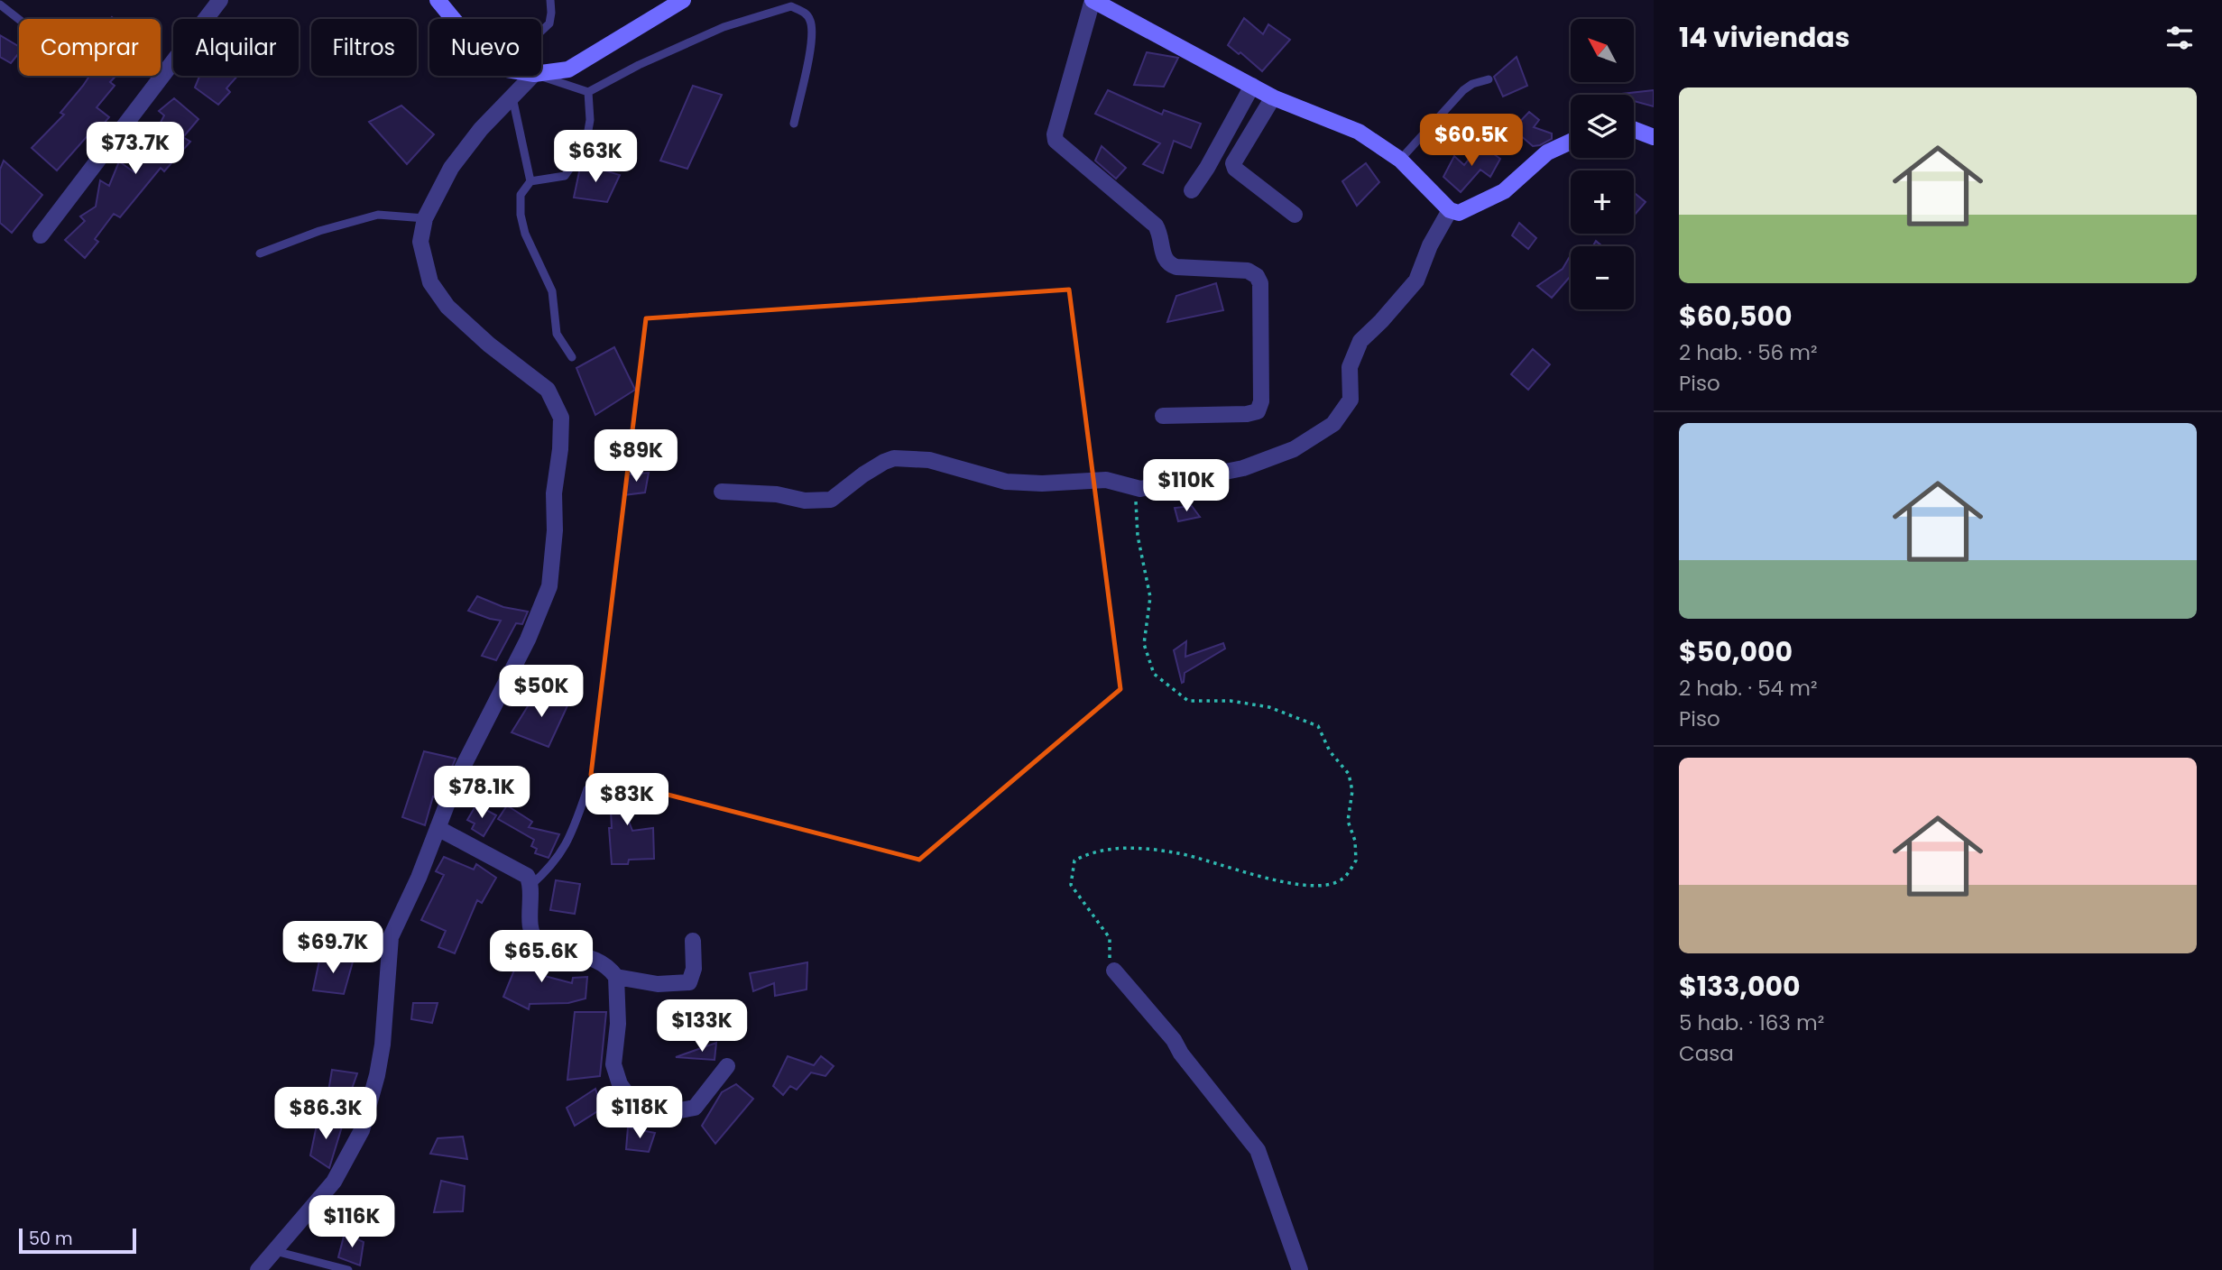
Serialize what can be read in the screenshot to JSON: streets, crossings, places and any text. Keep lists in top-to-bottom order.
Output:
{
  "scale_bar": "50 m",
  "north": "top left",
  "page": {
    "heading": "14 viviendas",
    "map_buttons": ["+", "−"],
    "chip": [
      "Comprar",
      "Alquilar",
      "Filtros",
      "Nuevo"
    ],
    "list": [
      {
        "name": "$60,500",
        "note": "2 hab. · 56 m² · Piso"
      },
      {
        "name": "$50,000",
        "note": "2 hab. · 54 m² · Piso"
      },
      {
        "name": "$133,000",
        "note": "5 hab. · 163 m² · Casa"
      }
    ],
    "price": [
      "$60.5K",
      "$73.7K",
      "$63K",
      "$89K",
      "$110K",
      "$50K",
      "$78.1K",
      "$83K",
      "$69.7K",
      "$65.6K",
      "$133K",
      "$118K",
      "$86.3K",
      "$116K"
    ],
    "scale": "50 m"
  }
}
